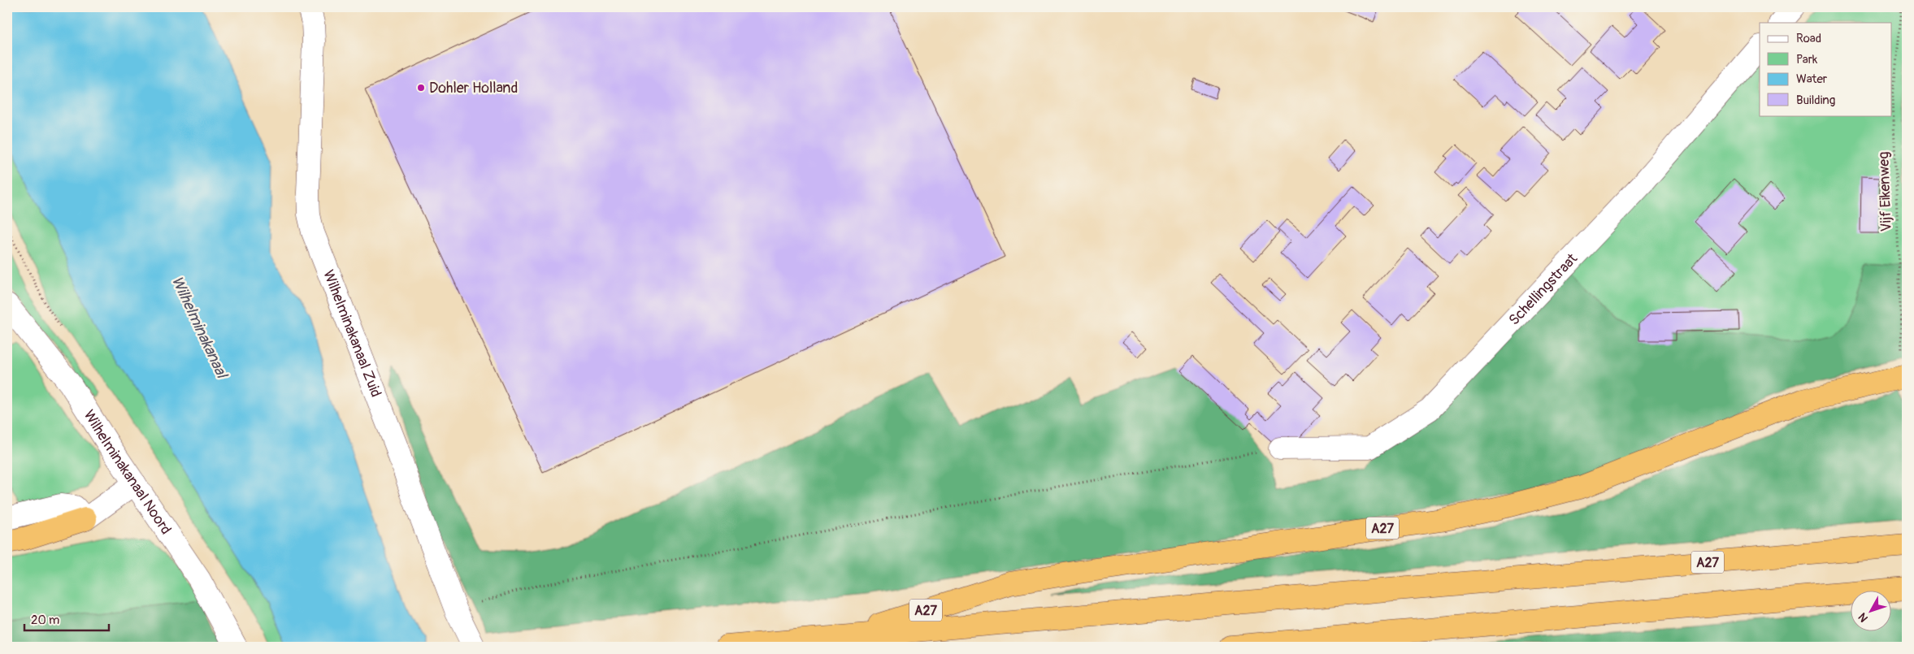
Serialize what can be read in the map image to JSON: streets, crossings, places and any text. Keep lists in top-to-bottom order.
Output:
{
  "streets": {
    "highway": ["A27"],
    "street": ["Schellingstraat", "Wilhelminakanaal Zuid", "Wilhelminakanaal Noord"],
    "path": ["Vijf Eikenweg"]
  },
  "crossings": [
    ["Vijf Eikenweg", "A27"]
  ],
  "water": ["Wilhelminakanaal"],
  "places": ["Dohler Holland"],
  "legend": [
    "Road",
    "Park",
    "Water",
    "Building"
  ],
  "scale_bar": "20 m",
  "north": "bottom left"
}
